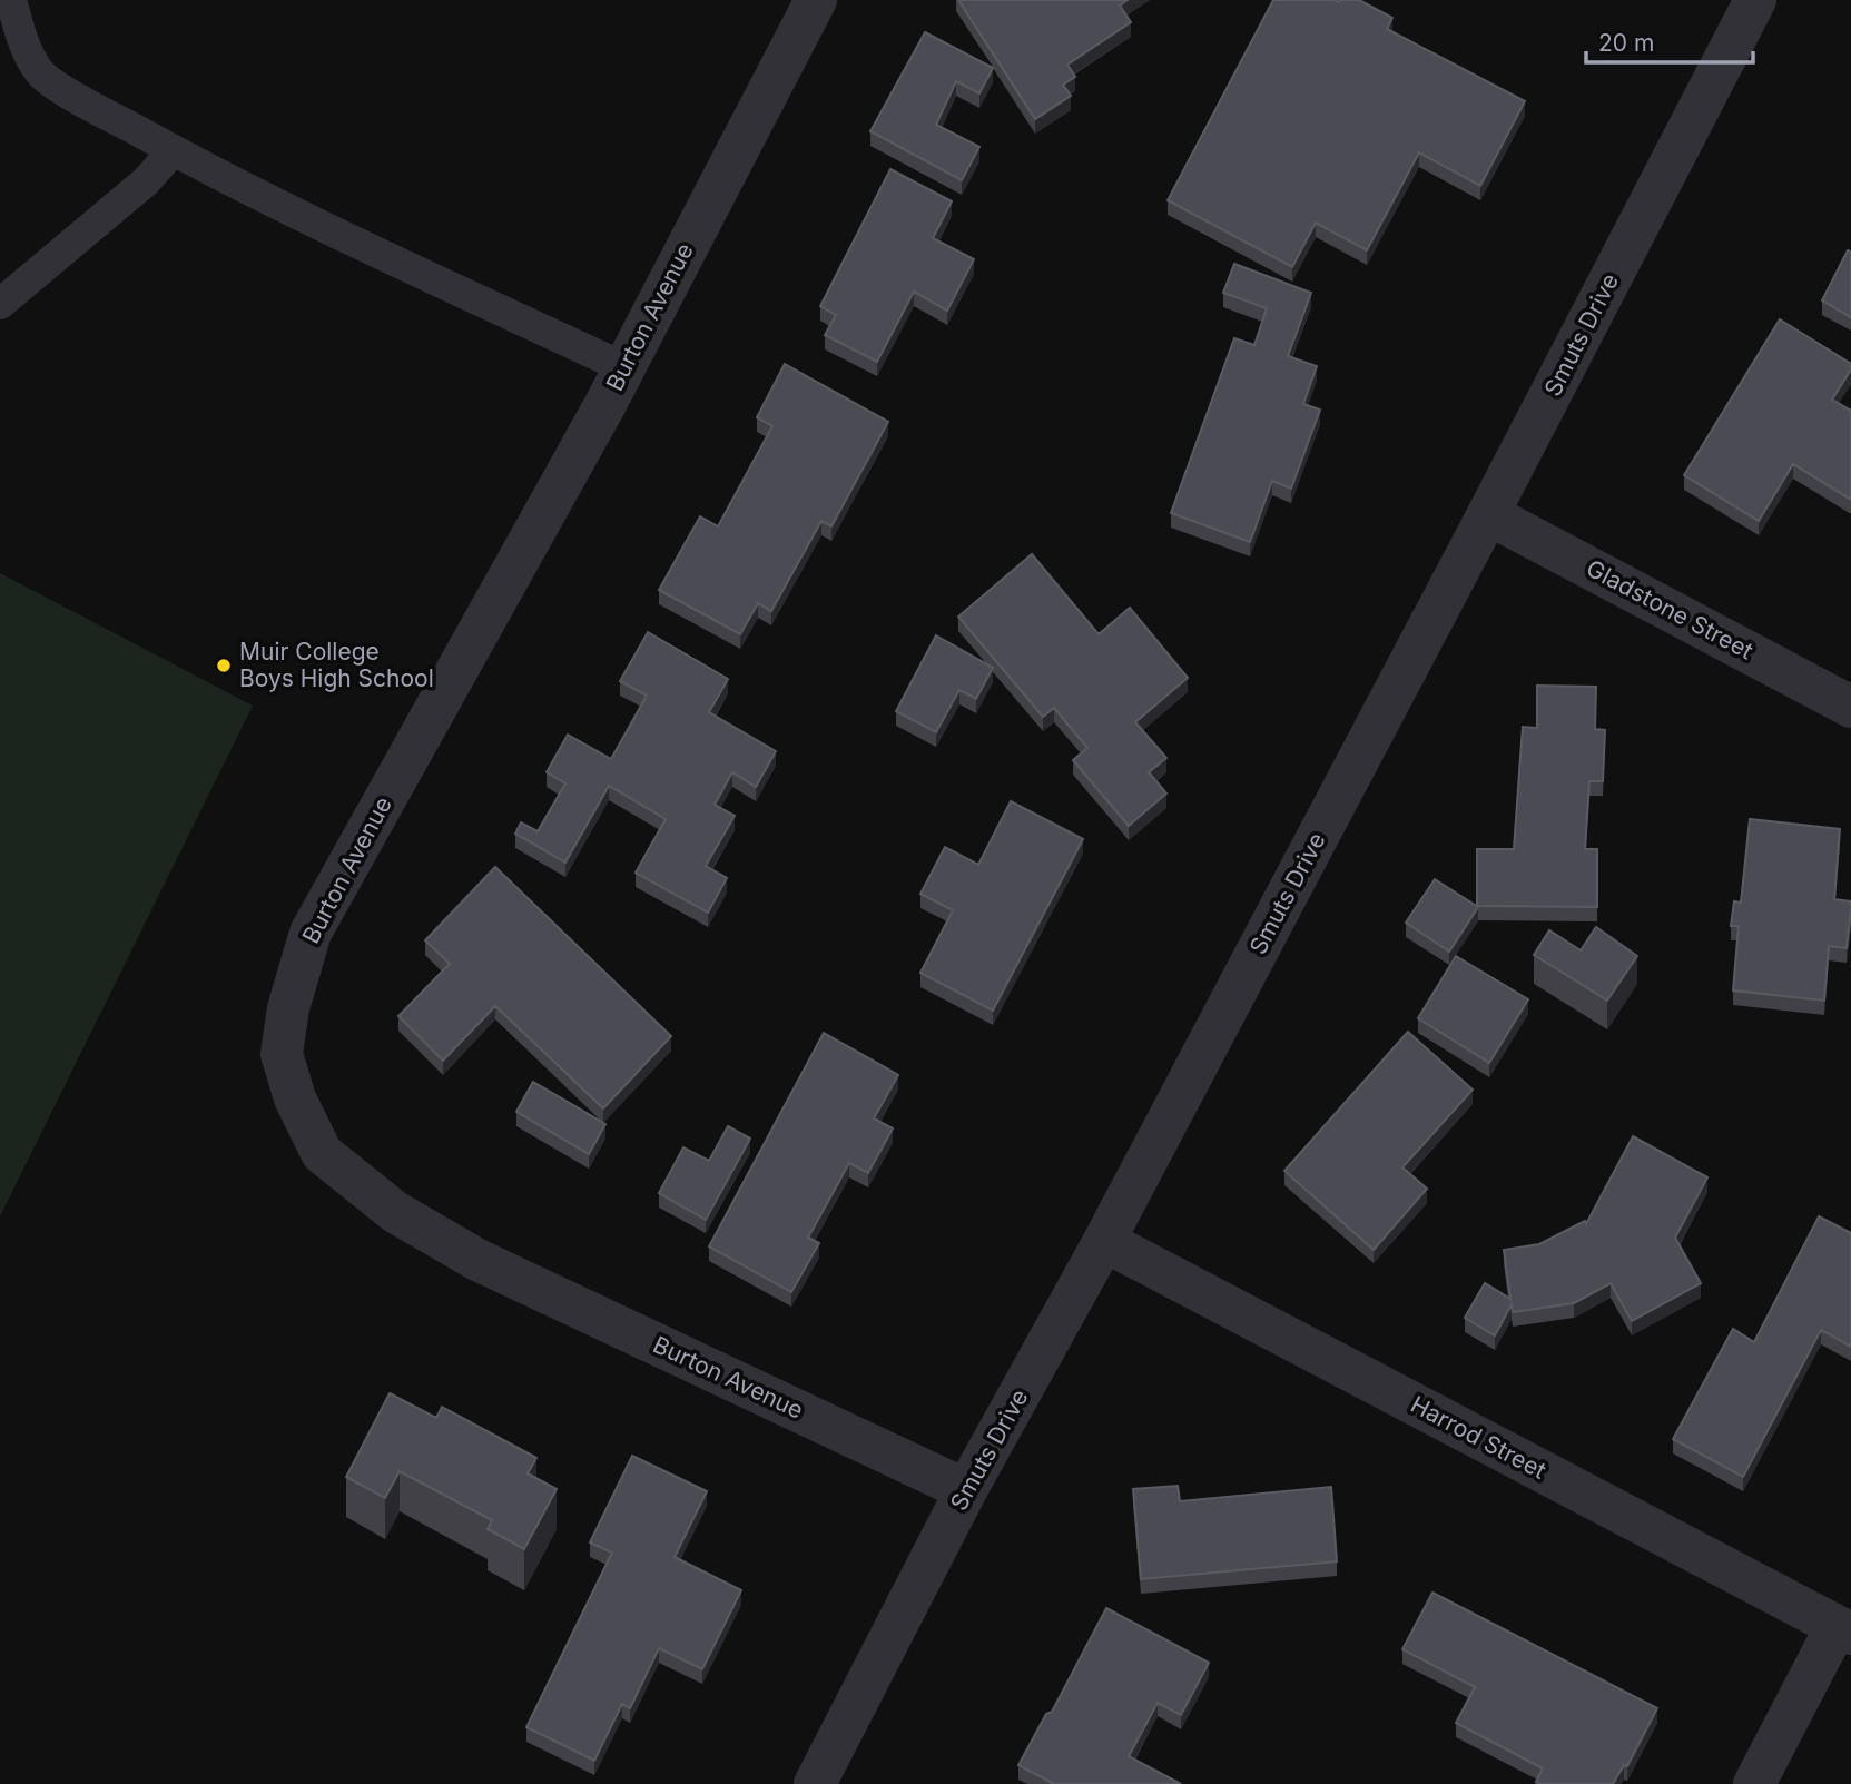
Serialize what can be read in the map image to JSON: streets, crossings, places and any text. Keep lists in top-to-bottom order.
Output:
{
  "streets": {
    "street": [
      "Burton Avenue",
      "Smuts Drive",
      "Gladstone Street",
      "Harrod Street"
    ]
  },
  "crossings": [
    ["Burton Avenue", "Smuts Drive"],
    ["Smuts Drive", "Gladstone Street"],
    ["Smuts Drive", "Harrod Street"]
  ],
  "places": ["Muir College Boys High School"],
  "scale_bar": "20 m"
}
